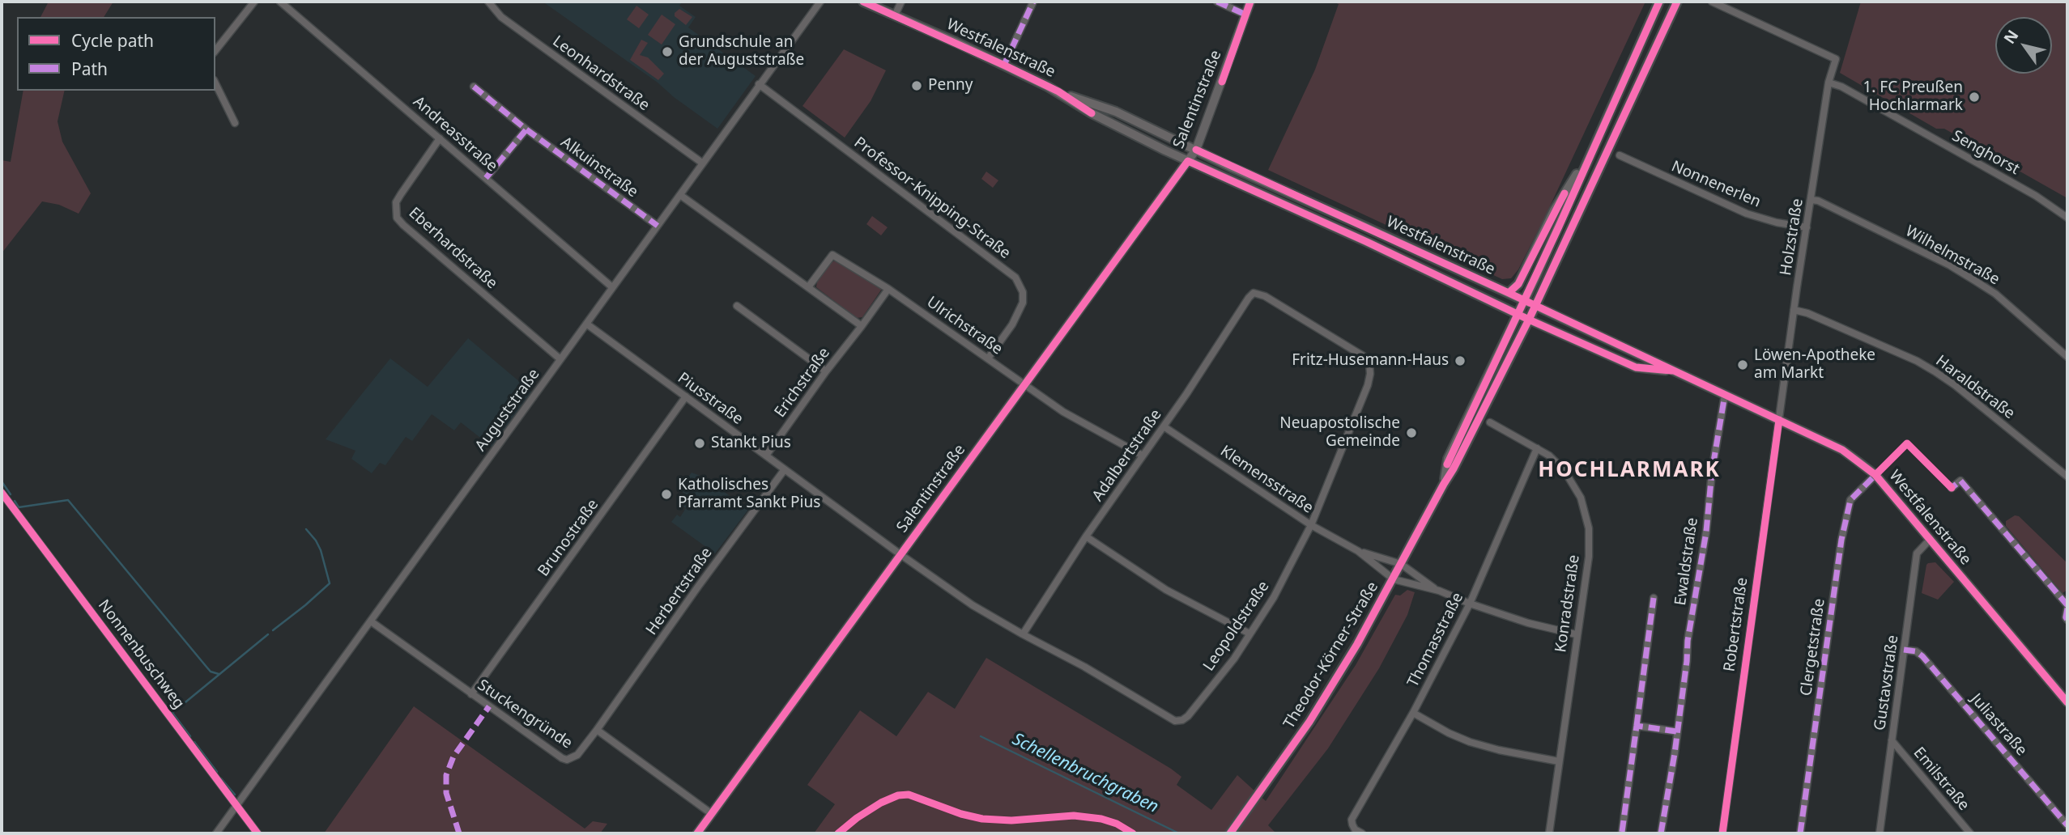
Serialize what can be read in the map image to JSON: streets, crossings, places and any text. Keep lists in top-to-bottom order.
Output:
{
  "streets": {
    "main road": ["Westfalenstraße", "Theodor-Körner-Straße"],
    "street": [
      "Leonhardstraße",
      "Salentinstraße",
      "Andreasstraße",
      "Senghorst",
      "Alkuinstraße",
      "Nonnenerlen",
      "Professor-Knipping-Straße",
      "Holzstraße",
      "Eberhardstraße",
      "Wilhelmstraße",
      "Ulrichstraße",
      "Erichstraße",
      "Haraldstraße",
      "Piusstraße",
      "Auguststraße",
      "Adalbertstraße",
      "Klemensstraße",
      "Brunostraße",
      "Ewaldstraße",
      "Herbertstraße",
      "Konradstraße",
      "Robertstraße",
      "Leopoldstraße",
      "Thomasstraße",
      "Clergetstraße",
      "Nonnenbuschweg",
      "Gustavstraße",
      "Stuckengründe",
      "Juliastraße",
      "Emilstraße"
    ]
  },
  "crossings": [
    ["Westfalenstraße", "Salentinstraße"],
    ["Westfalenstraße", "Holzstraße"],
    ["Westfalenstraße", "Ewaldstraße"],
    ["Westfalenstraße", "Robertstraße"],
    ["Westfalenstraße", "Clergetstraße"],
    ["Westfalenstraße", "Theodor-Körner-Straße"],
    ["Westfalenstraße", "Gustavstraße"],
    ["Leonhardstraße", "Auguststraße"],
    ["Salentinstraße", "Ulrichstraße"],
    ["Salentinstraße", "Piusstraße"],
    ["Salentinstraße", "Leopoldstraße"],
    ["Salentinstraße", "Stuckengründe"],
    ["Andreasstraße", "Eberhardstraße"],
    ["Andreasstraße", "Auguststraße"],
    ["Senghorst", "Holzstraße"],
    ["Alkuinstraße", "Auguststraße"],
    ["Nonnenerlen", "Holzstraße"],
    ["Professor-Knipping-Straße", "Ulrichstraße"],
    ["Professor-Knipping-Straße", "Auguststraße"],
    ["Holzstraße", "Wilhelmstraße"],
    ["Holzstraße", "Haraldstraße"],
    ["Holzstraße", "Robertstraße"],
    ["Eberhardstraße", "Auguststraße"],
    ["Ulrichstraße", "Adalbertstraße"],
    ["Erichstraße", "Piusstraße"],
    ["Piusstraße", "Auguststraße"],
    ["Piusstraße", "Brunostraße"],
    ["Piusstraße", "Herbertstraße"],
    ["Piusstraße", "Leopoldstraße"],
    ["Auguststraße", "Nonnenbuschweg"],
    ["Auguststraße", "Stuckengründe"],
    ["Adalbertstraße", "Klemensstraße"],
    ["Adalbertstraße", "Leopoldstraße"],
    ["Klemensstraße", "Leopoldstraße"],
    ["Klemensstraße", "Theodor-Körner-Straße"],
    ["Brunostraße", "Stuckengründe"],
    ["Herbertstraße", "Stuckengründe"],
    ["Konradstraße", "Thomasstraße"],
    ["Gustavstraße", "Juliastraße"],
    ["Gustavstraße", "Emilstraße"]
  ],
  "districts": ["HOCHLARMARK"],
  "water": ["Schellenbruchgraben"],
  "places": [
    "Grundschule an der Auguststraße",
    "Penny",
    "1. FC Preußen Hochlarmark",
    "Fritz-Husemann-Haus",
    "Löwen-Apotheke am Markt",
    "Neuapostolische Gemeinde",
    "Stankt Pius",
    "Katholisches Pfarramt Sankt Pius"
  ],
  "legend": ["Cycle path", "Path"],
  "north": "top left"
}
